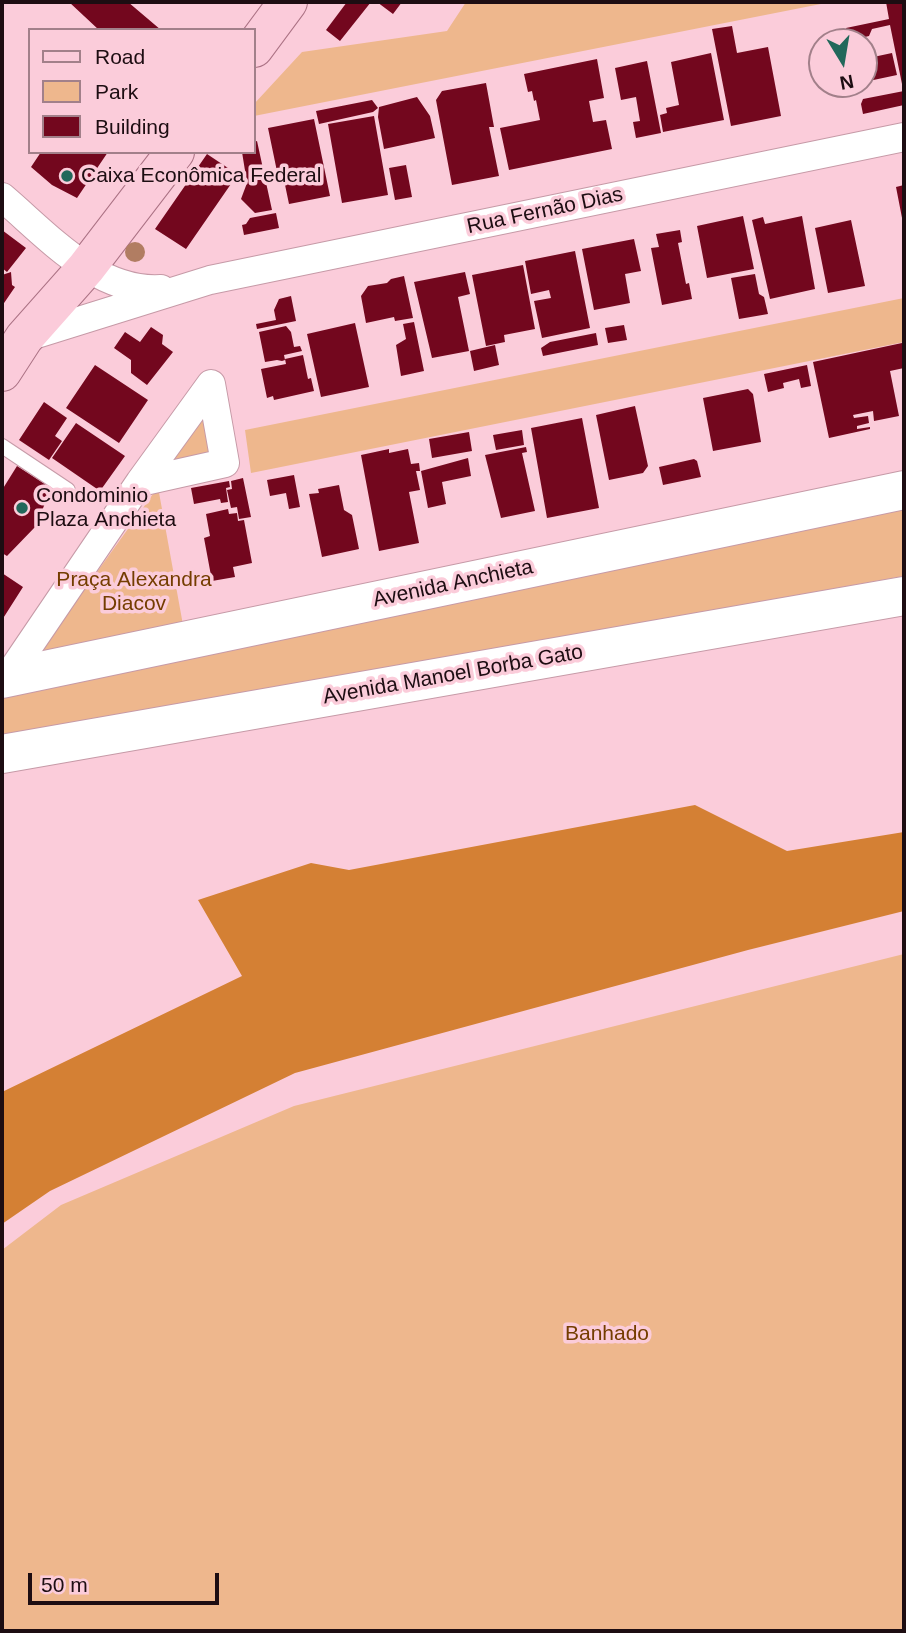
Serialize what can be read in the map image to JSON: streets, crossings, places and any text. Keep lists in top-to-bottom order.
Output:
{
  "streets": {
    "main road": ["Avenida Anchieta", "Avenida Manoel Borba Gato"],
    "street": ["Rua Fernão Dias"]
  },
  "parks": ["Praça Alexandra Diacov", "Banhado"],
  "places": ["Caixa Econômica Federal", "Condominio Plaza Anchieta"],
  "legend": ["Road", "Park", "Building"],
  "scale_bar": "50 m",
  "north": "bottom"
}
